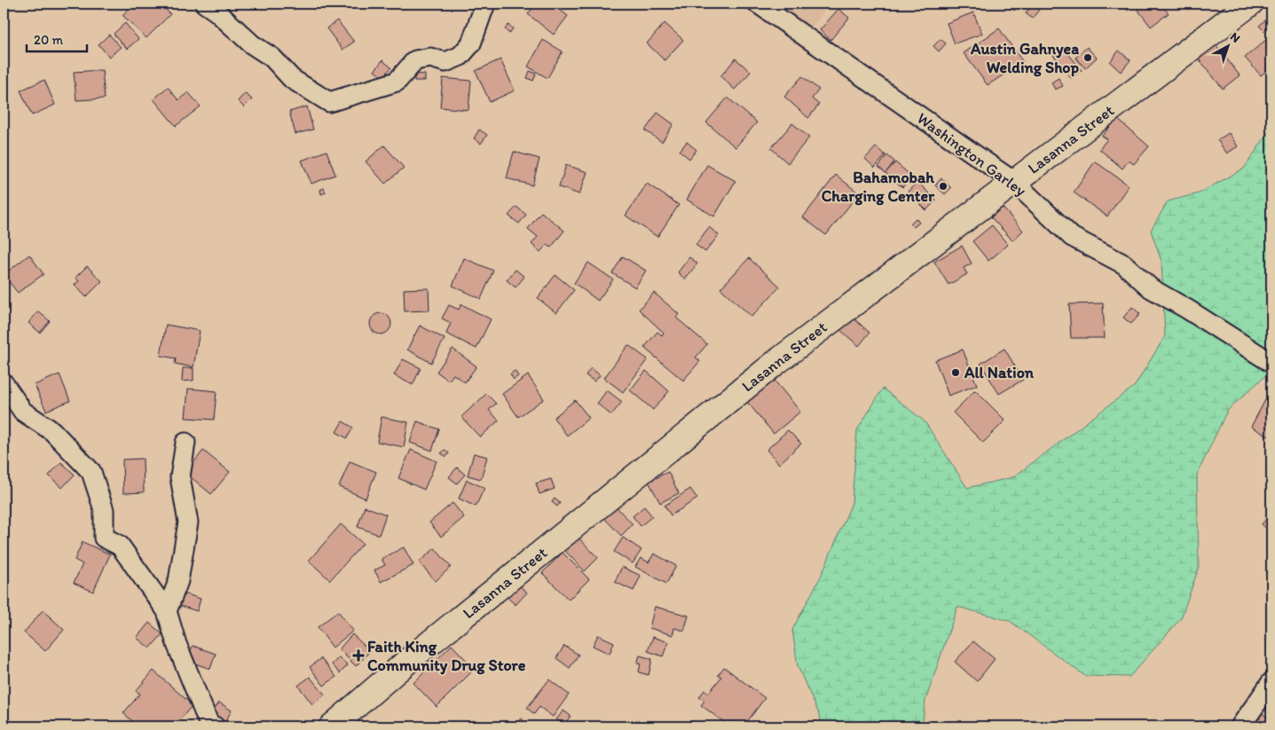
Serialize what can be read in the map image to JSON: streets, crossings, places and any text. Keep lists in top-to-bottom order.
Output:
{
  "streets": {
    "street": ["Lasanna Street", "Washington Garley"]
  },
  "crossings": [
    ["Lasanna Street", "Washington Garley"]
  ],
  "places": {
    "other": ["Austin Gahnyea Welding Shop", "Bahamobah Charging Center", "All Nation"],
    "health": ["Faith King Community Drug Store"]
  },
  "scale_bar": "20 m",
  "north": "top right"
}
